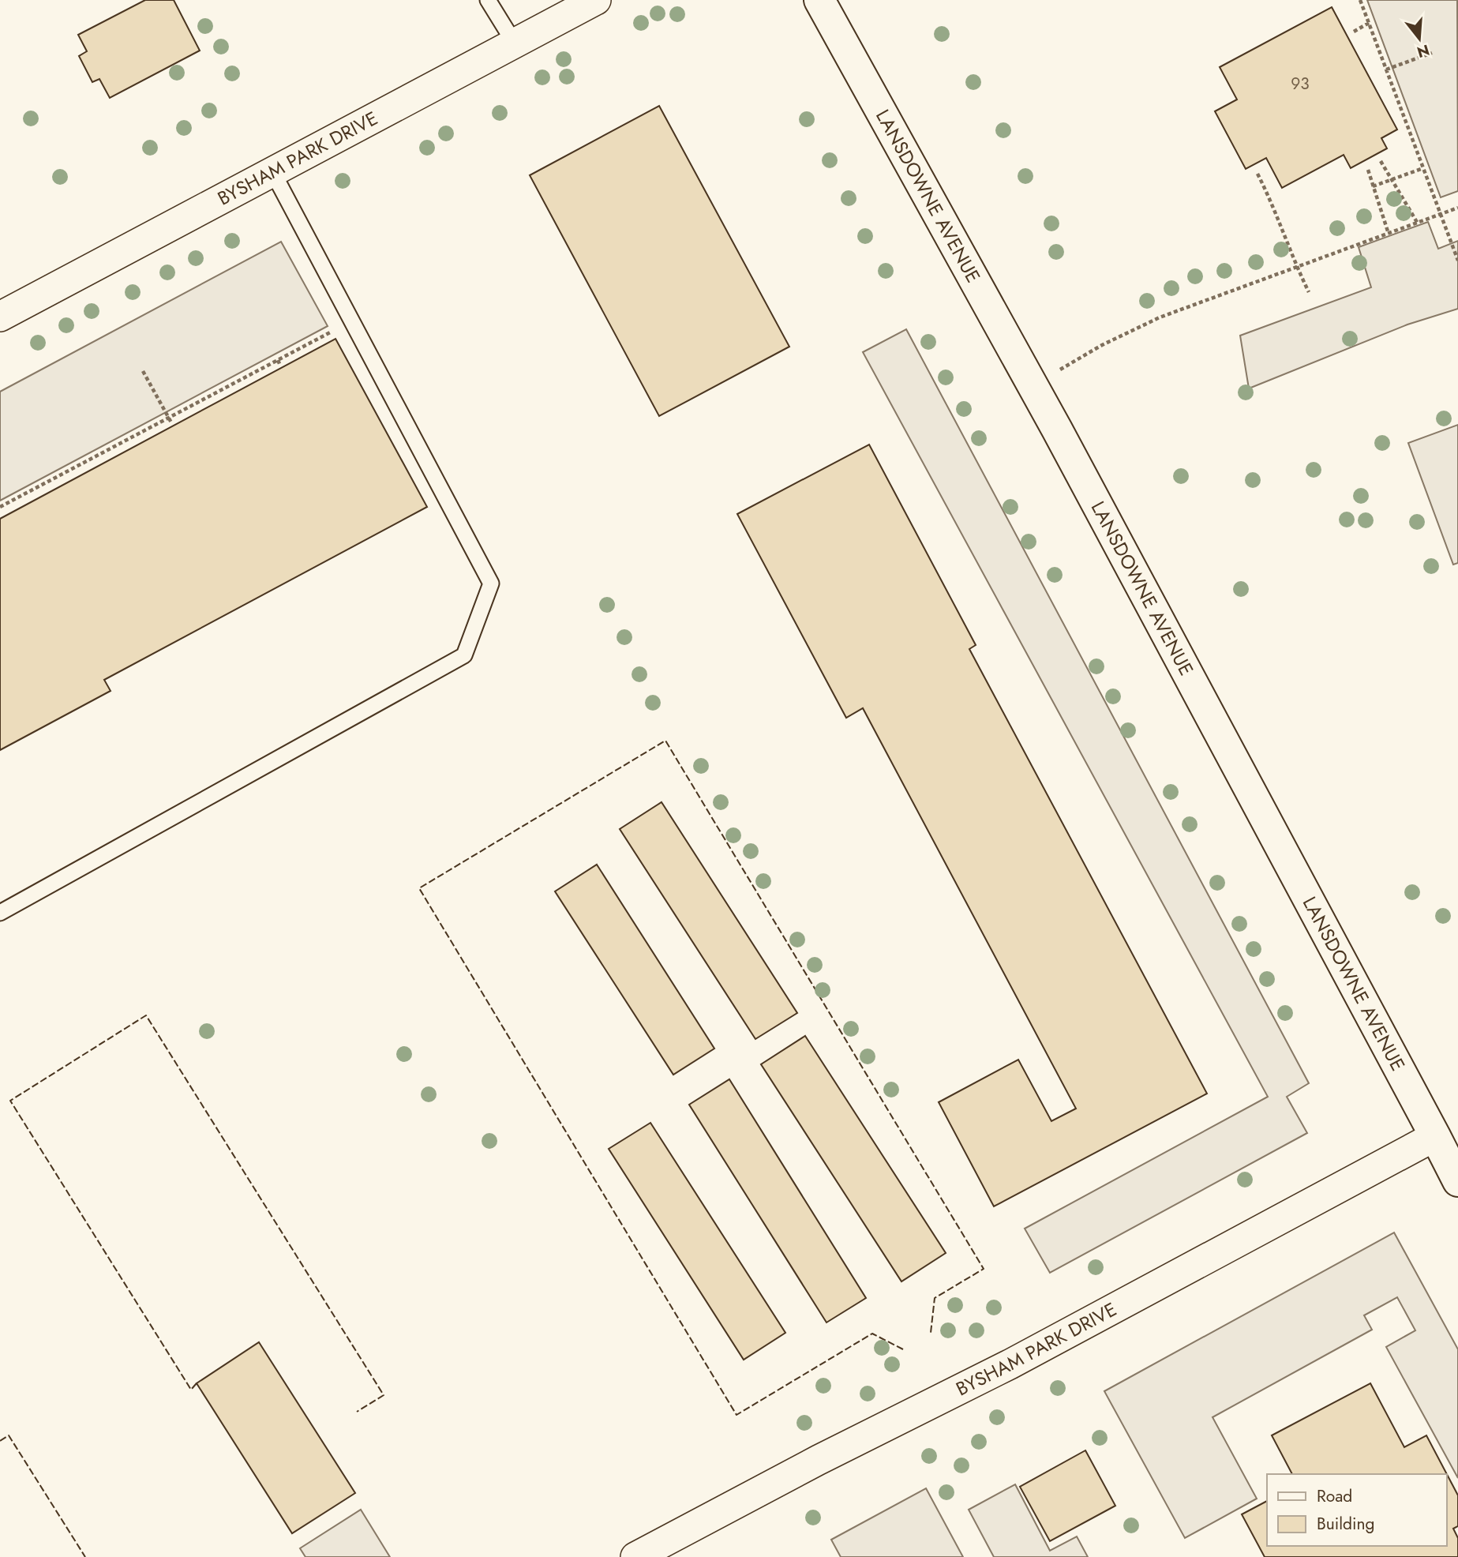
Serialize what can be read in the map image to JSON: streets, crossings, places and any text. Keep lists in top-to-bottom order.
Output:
{
  "streets": {
    "main road": ["LANSDOWNE AVENUE"],
    "street": ["BYSHAM PARK DRIVE"]
  },
  "crossings": [
    ["BYSHAM PARK DRIVE", "LANSDOWNE AVENUE"]
  ],
  "house_numbers": ["93"],
  "legend": ["Road", "Building"],
  "north": "bottom"
}
